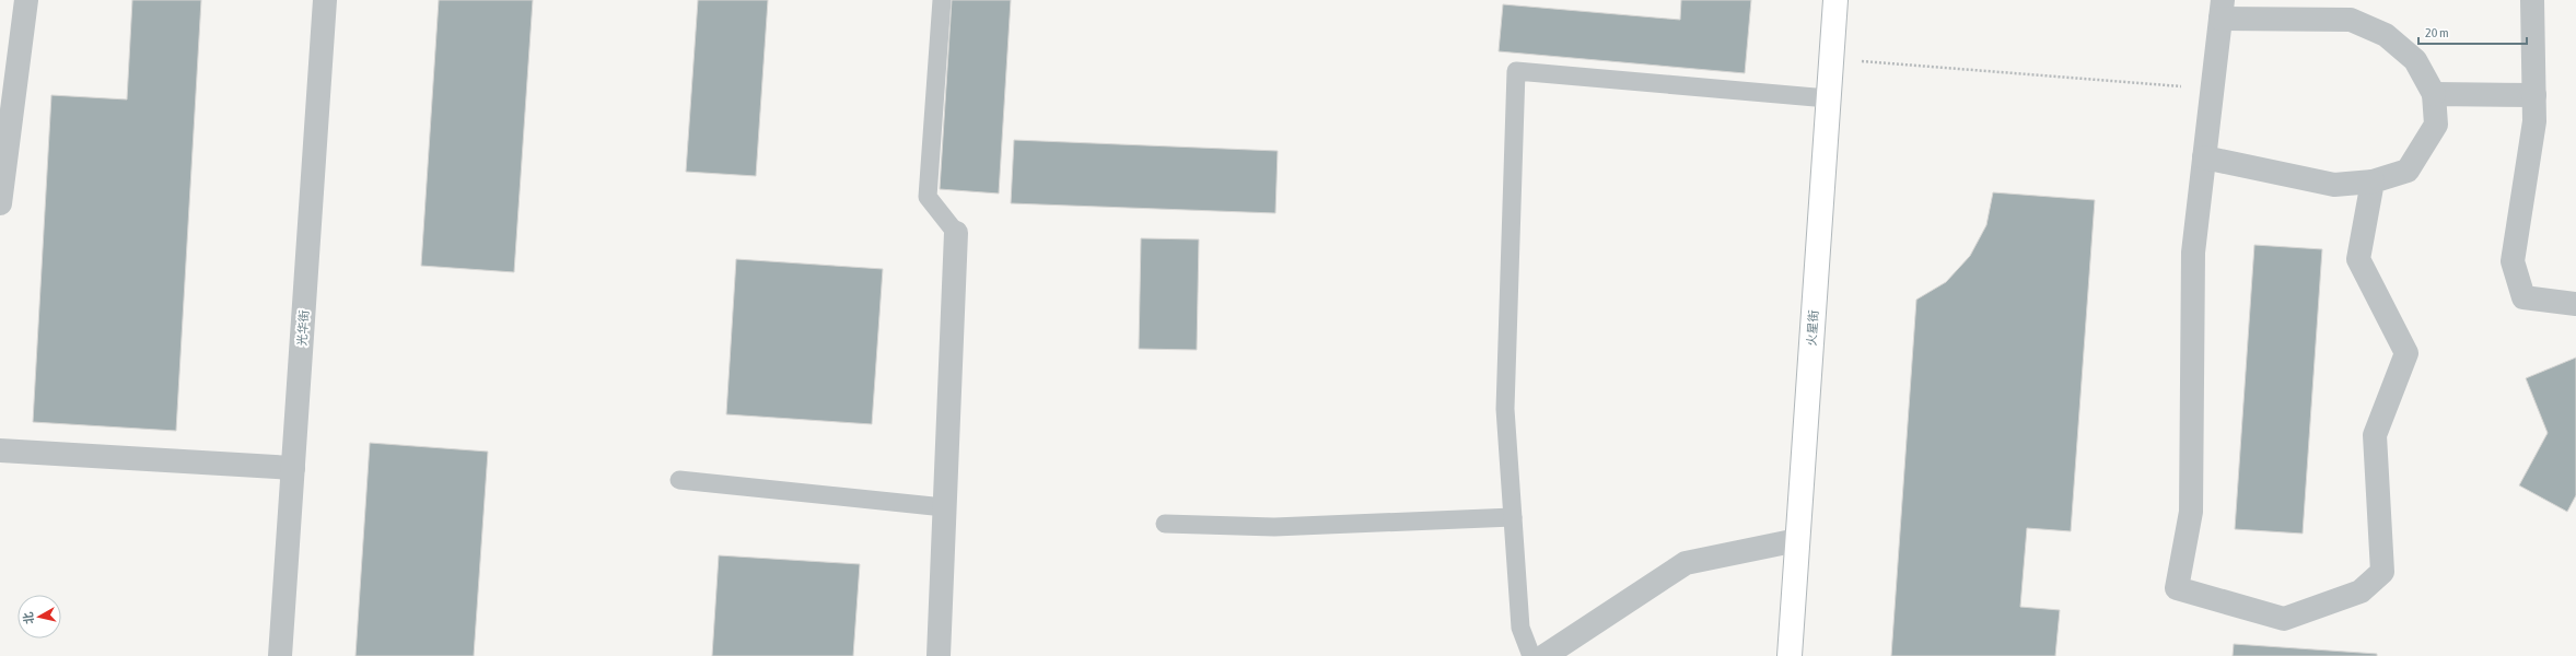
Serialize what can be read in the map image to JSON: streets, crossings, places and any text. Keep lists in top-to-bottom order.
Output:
{
  "streets": {
    "street": ["光华街", "火星街"]
  },
  "scale_bar": "20 m",
  "north": "left"
}
